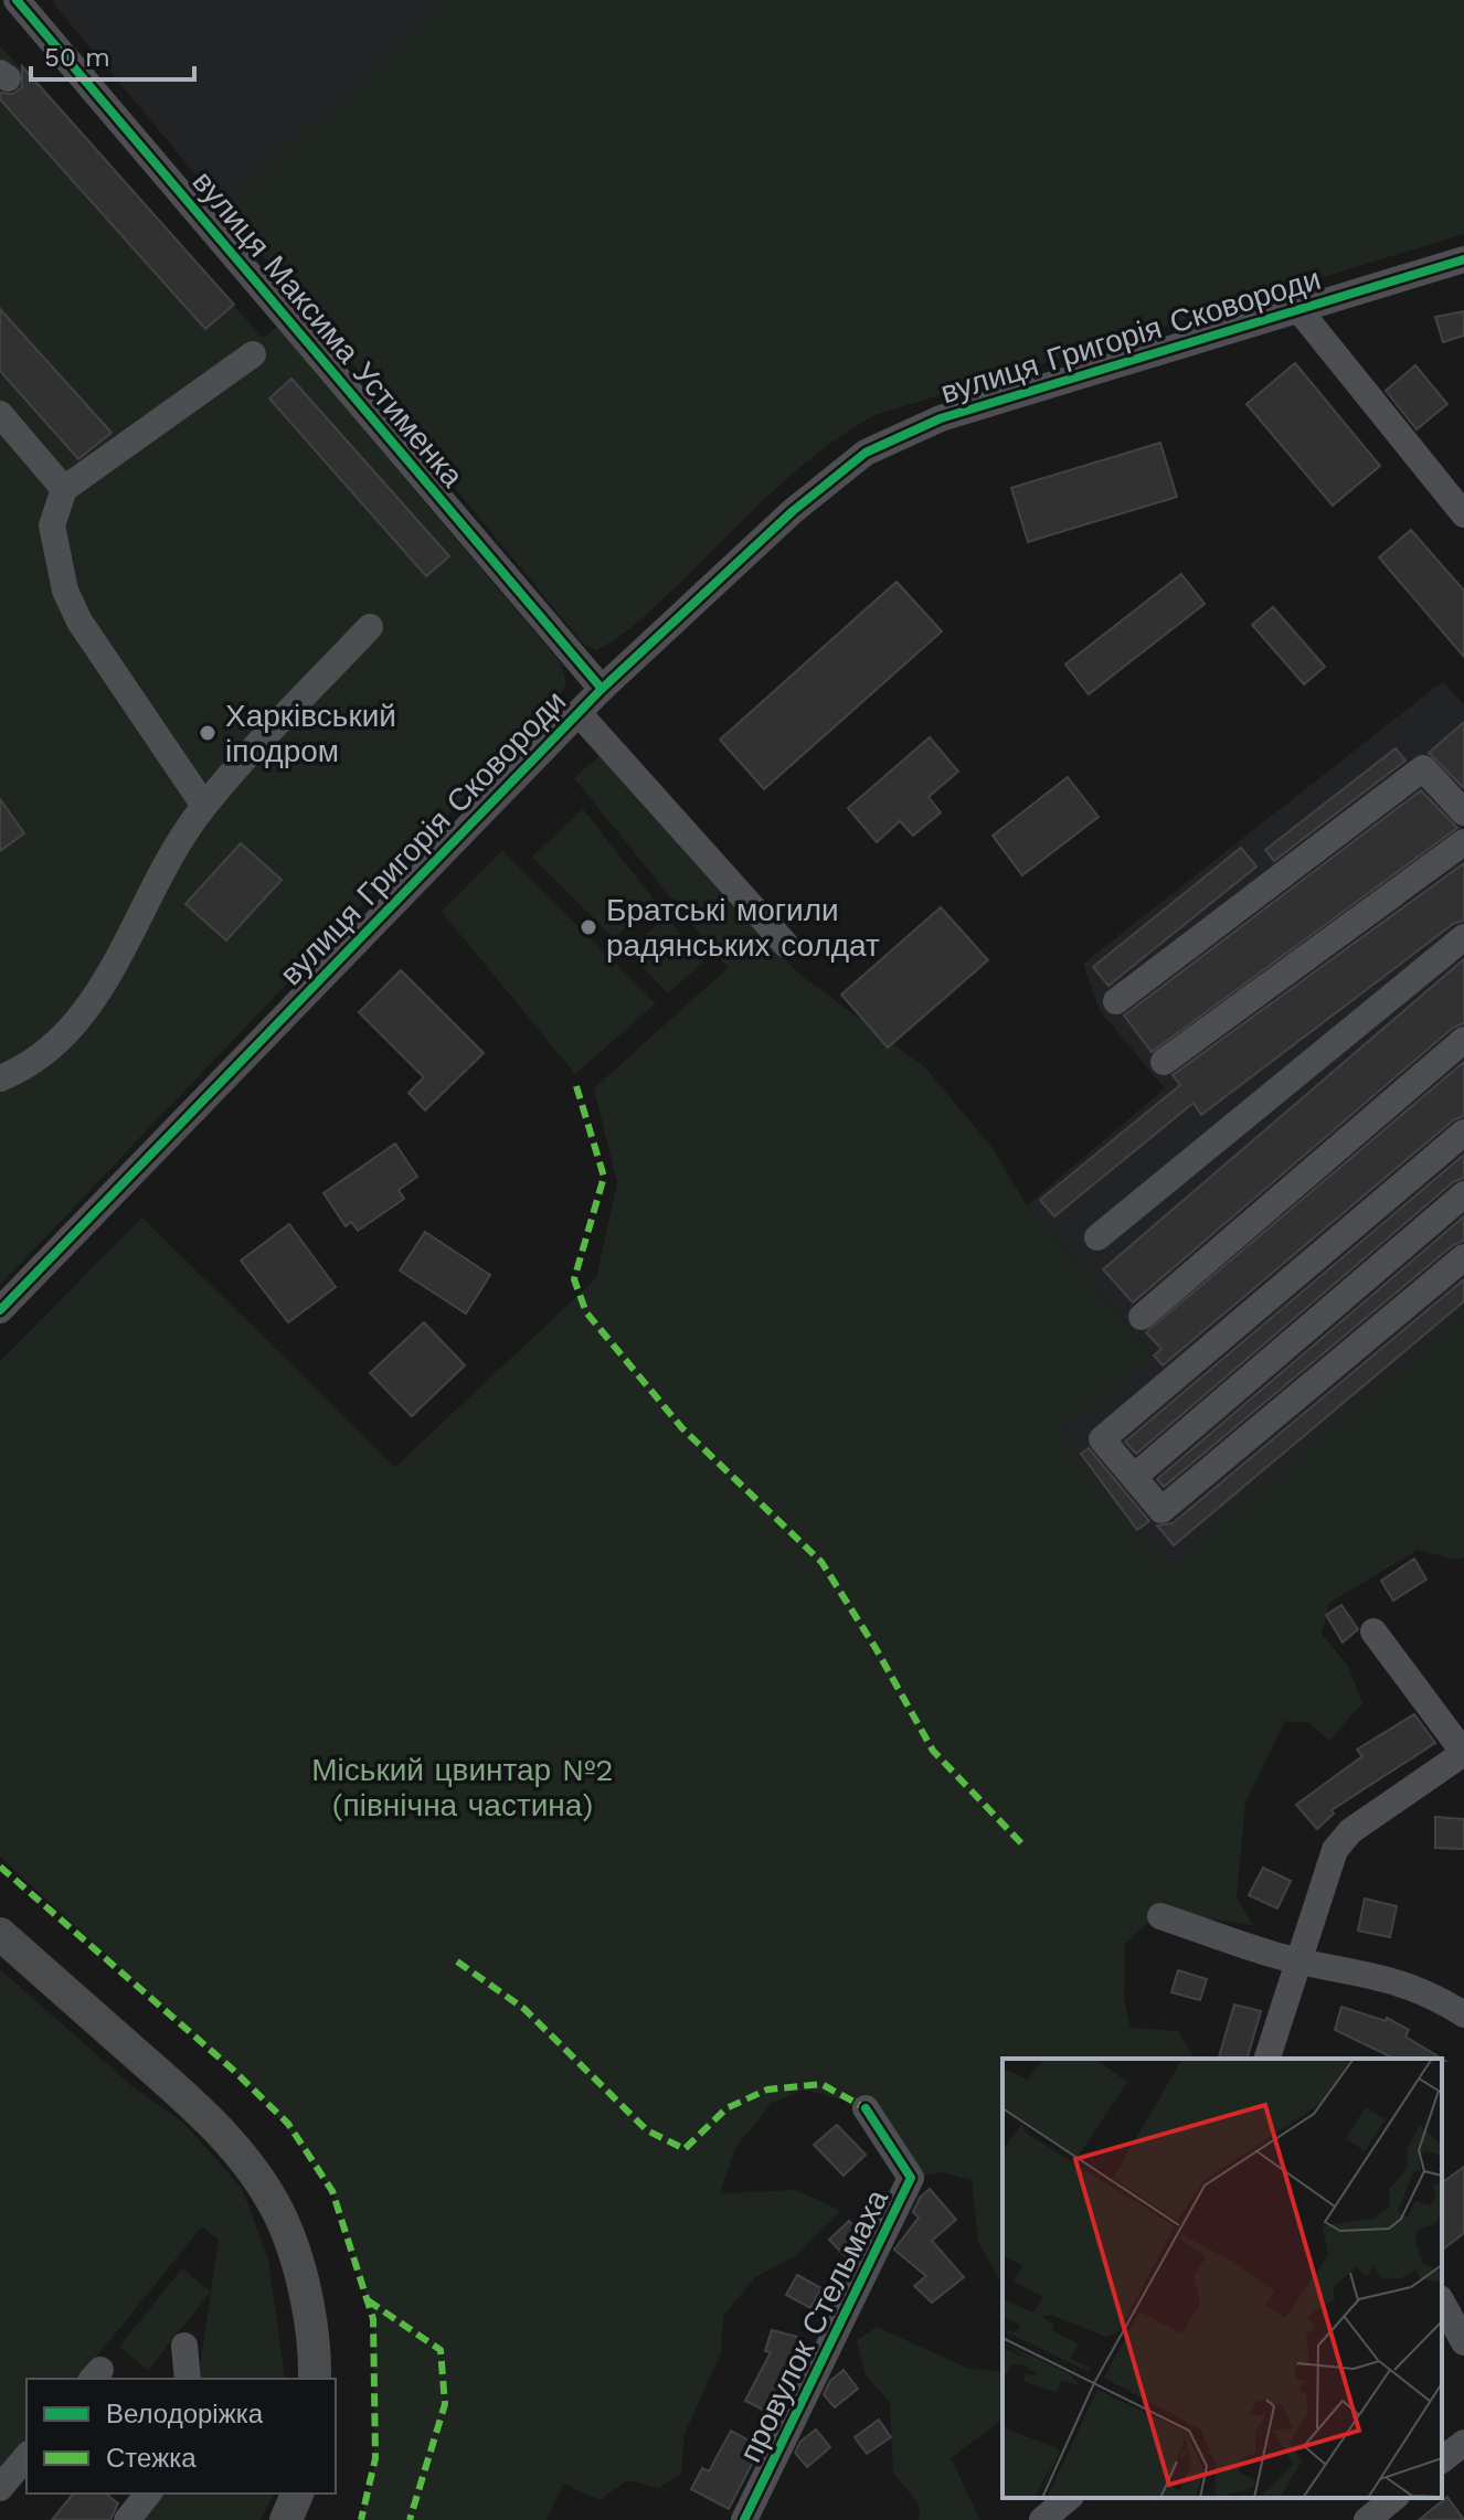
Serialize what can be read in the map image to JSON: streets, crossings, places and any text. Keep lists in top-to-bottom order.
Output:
{
  "streets": {
    "street": ["вулиця Максима Устименка", "вулиця Григорія Сковороди", "провулок Стельмаха"]
  },
  "crossings": [
    ["вулиця Максима Устименка", "вулиця Григорія Сковороди"]
  ],
  "parks": ["Міський цвинтар №2 (північна частина)"],
  "places": ["Харківський іподром", "Братські могили радянських солдат"],
  "legend": ["Велодоріжка", "Стежка"],
  "scale_bar": "50 m"
}
